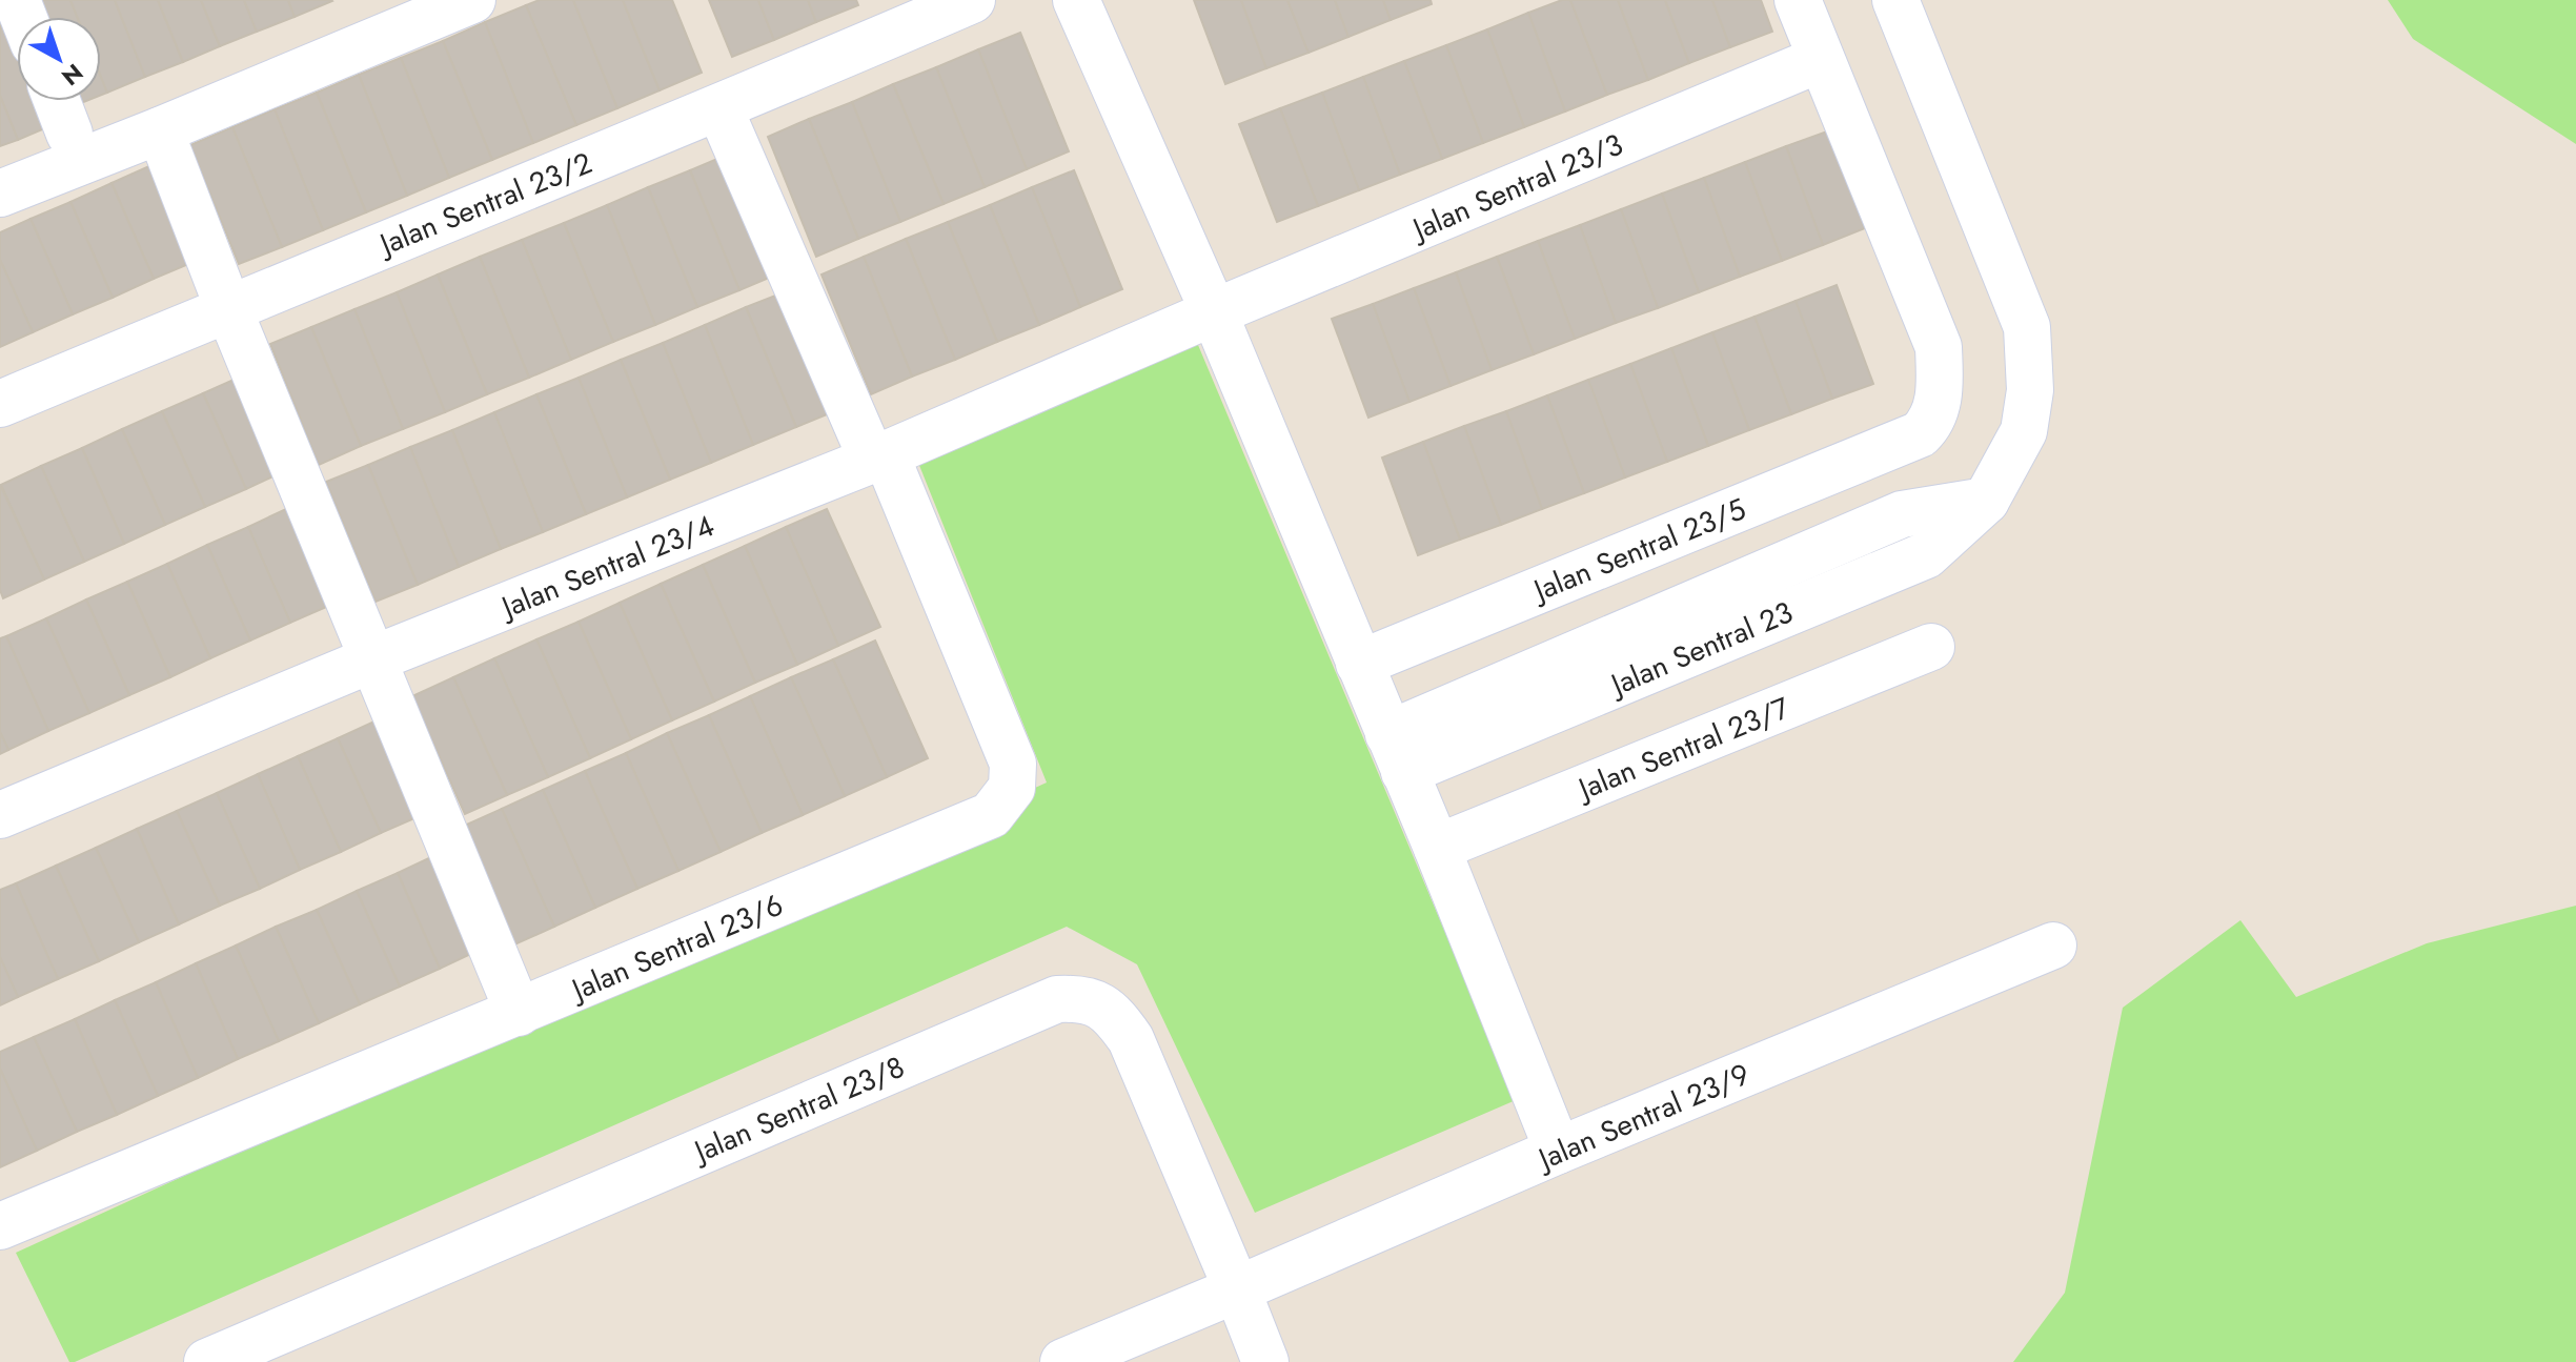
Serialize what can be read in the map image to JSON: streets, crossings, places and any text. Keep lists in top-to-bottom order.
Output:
{
  "streets": {
    "street": [
      "Jalan Sentral 23/3",
      "Jalan Sentral 23/2",
      "Jalan Sentral 23/5",
      "Jalan Sentral 23/4",
      "Jalan Sentral 23",
      "Jalan Sentral 23/7",
      "Jalan Sentral 23/6",
      "Jalan Sentral 23/8",
      "Jalan Sentral 23/9"
    ]
  },
  "crossings": [
    ["Jalan Sentral 23/3", "Jalan Sentral 23/5"],
    ["Jalan Sentral 23/3", "Jalan Sentral 23/4"],
    ["Jalan Sentral 23/2", "Jalan Sentral 23/6"],
    ["Jalan Sentral 23/4", "Jalan Sentral 23/6"],
    ["Jalan Sentral 23/8", "Jalan Sentral 23/9"]
  ],
  "north": "bottom right"
}
